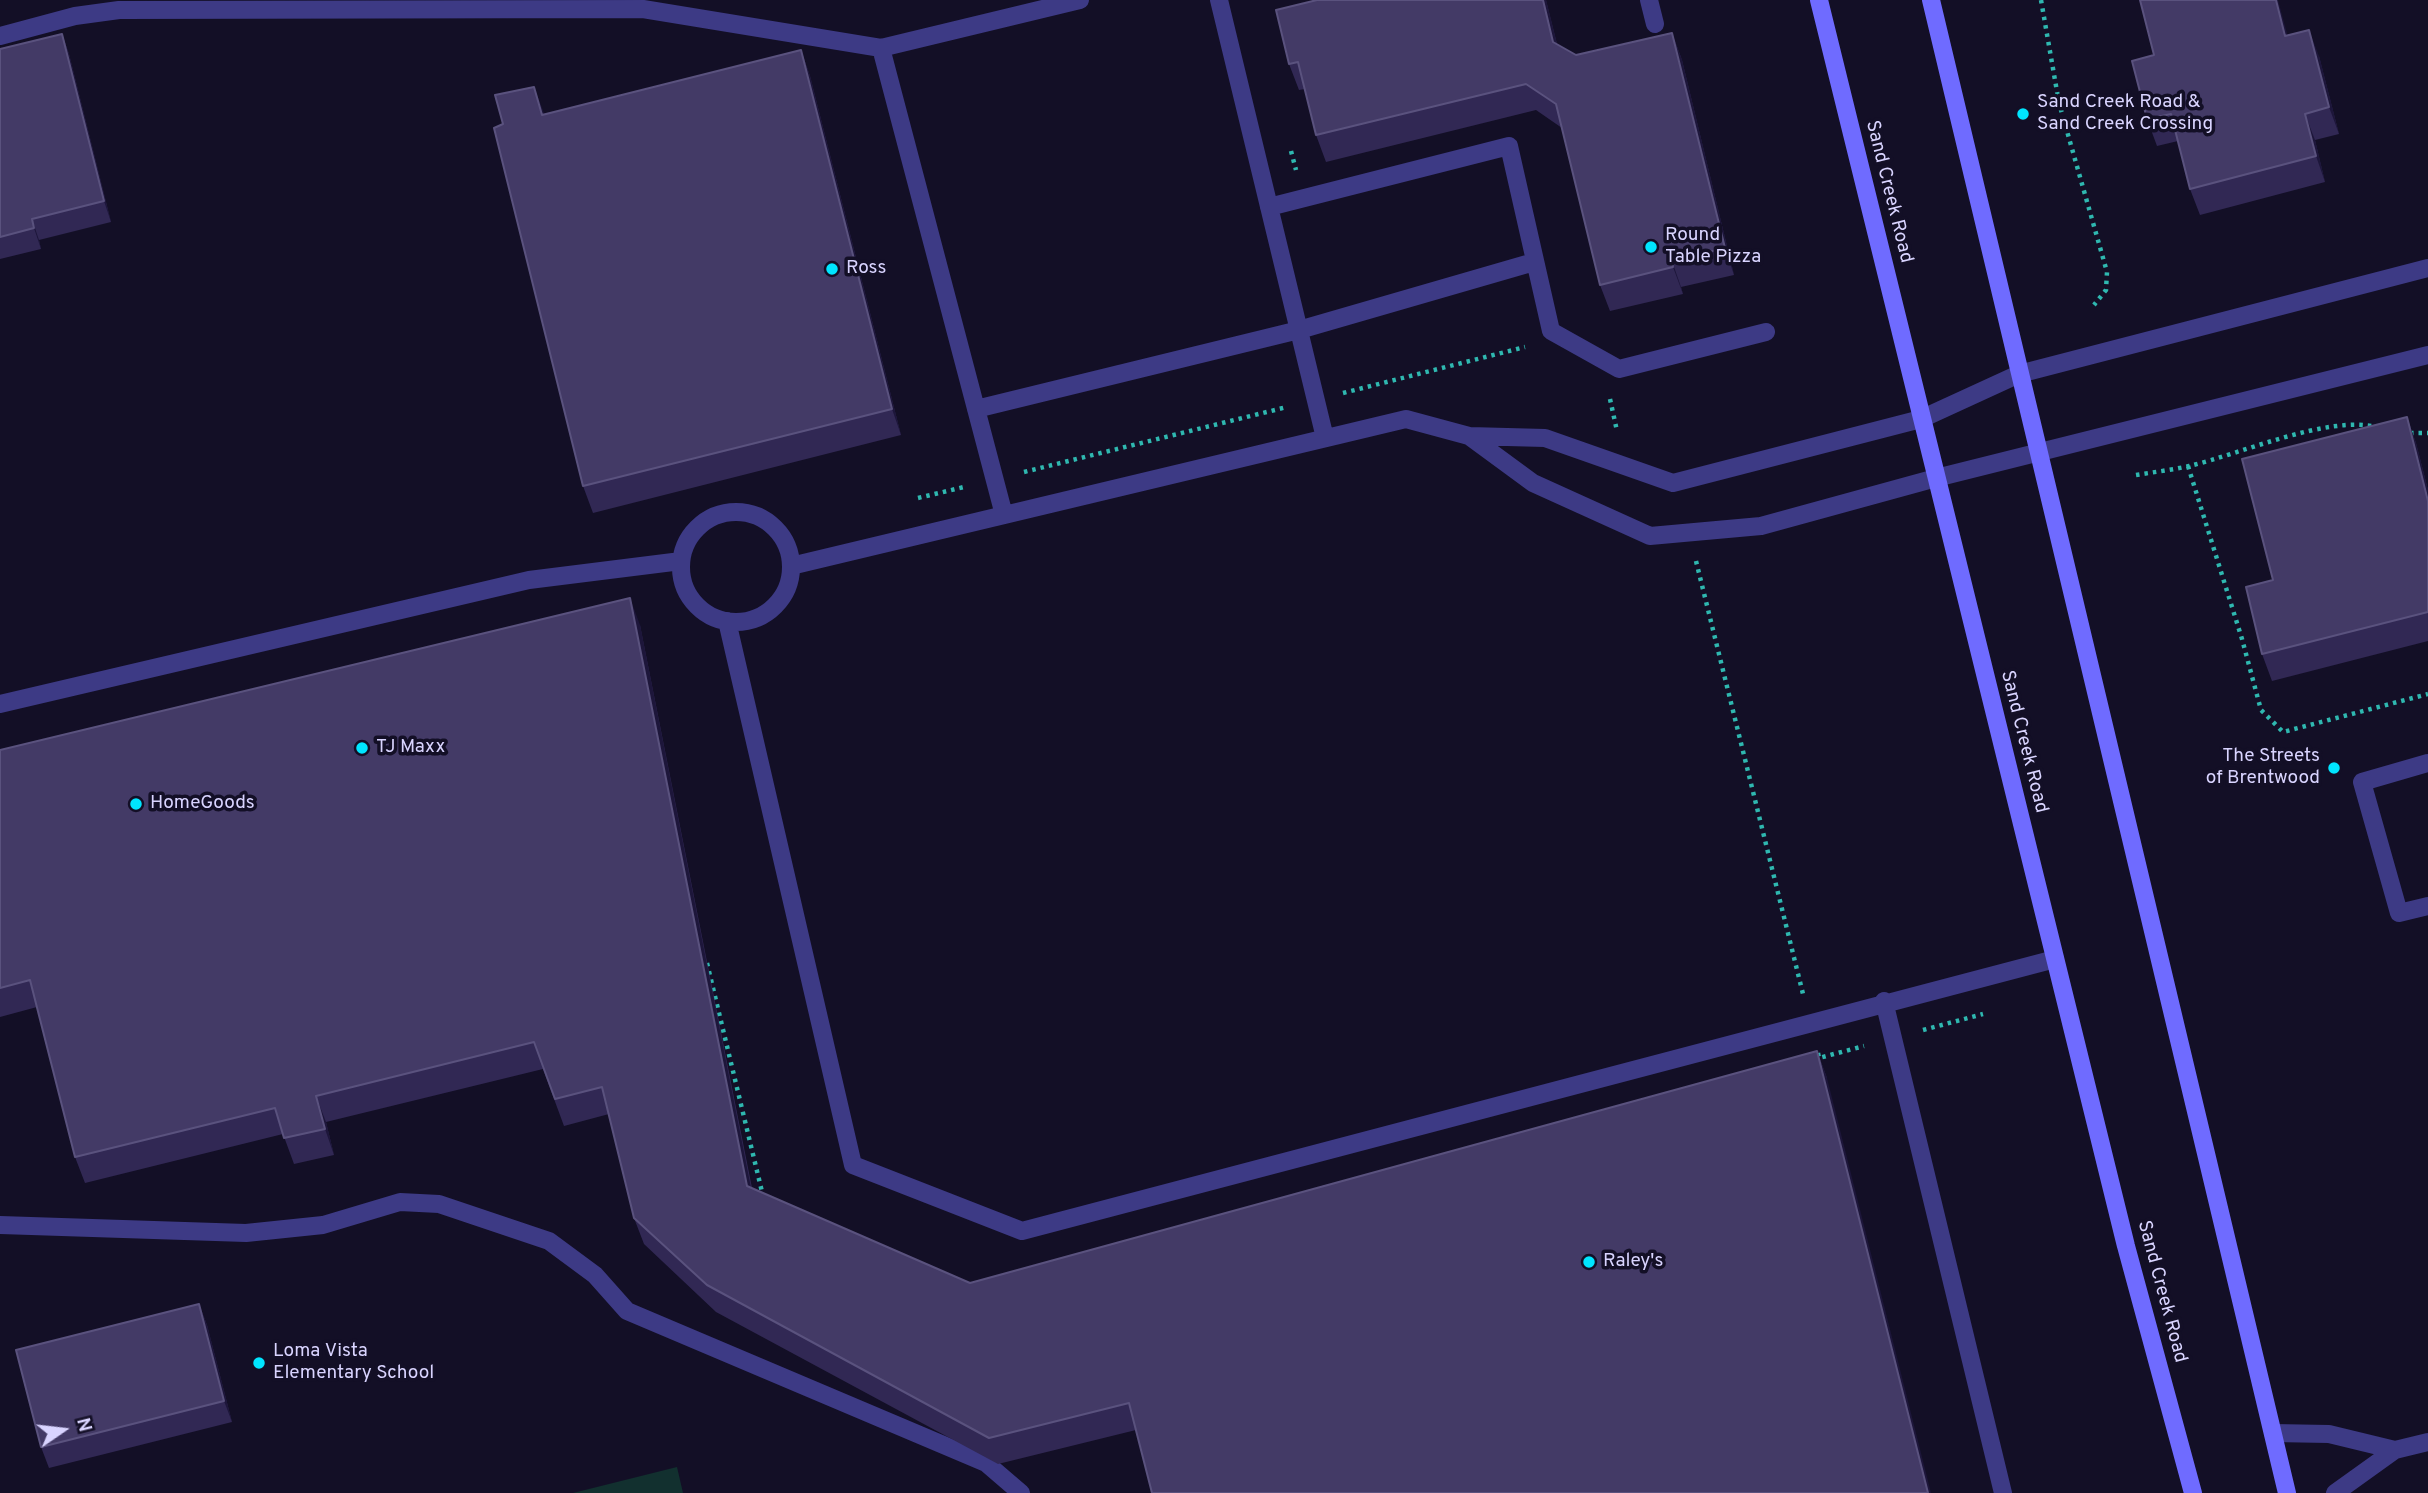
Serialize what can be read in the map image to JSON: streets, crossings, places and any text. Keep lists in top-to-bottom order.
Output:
{
  "streets": {
    "main road": ["Sand Creek Road"]
  },
  "places": [
    "Sand Creek Road & Sand Creek Crossing",
    "Round Table Pizza",
    "Ross",
    "TJ Maxx",
    "The Streets of Brentwood",
    "HomeGoods",
    "Raley's",
    "Loma Vista Elementary School"
  ],
  "north": "right"
}
